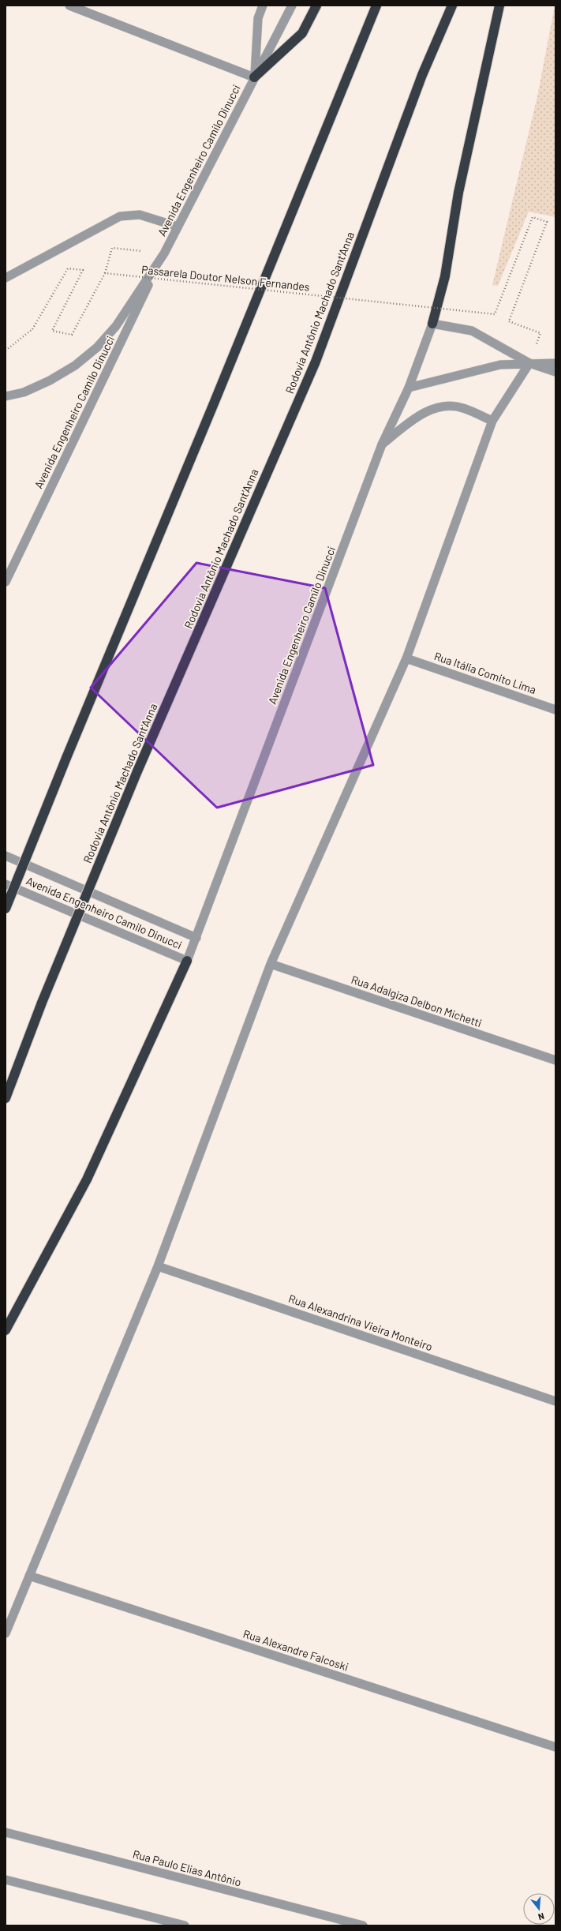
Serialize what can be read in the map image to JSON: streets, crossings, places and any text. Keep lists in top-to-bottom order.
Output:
{
  "streets": {
    "highway": ["Rodovia Antônio Machado Sant'Anna"],
    "street": [
      "Avenida Engenheiro Camilo Dinucci",
      "Rua Itália Comito Lima",
      "Rua Adalgiza Delbon Michetti",
      "Rua Alexandrina Vieira Monteiro",
      "Rua Alexandre Falcoski",
      "Rua Paulo Elias Antônio"
    ],
    "path": ["Passarela Doutor Nelson Fernandes"]
  },
  "north": "bottom"
}
